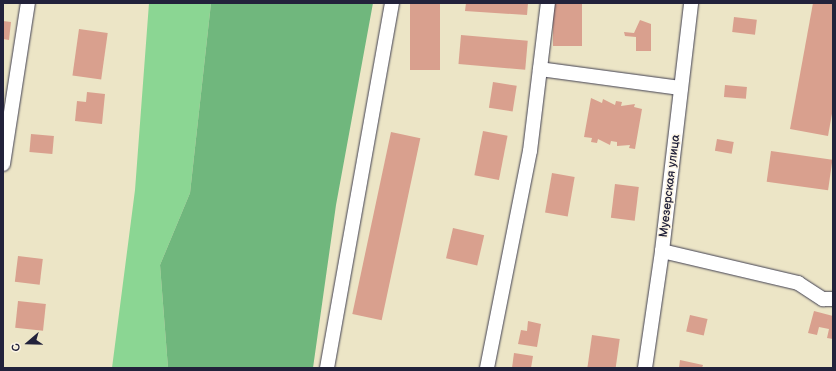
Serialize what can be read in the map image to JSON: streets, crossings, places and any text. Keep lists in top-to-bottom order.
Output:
{
  "streets": {
    "street": ["Муезерская улица"]
  },
  "north": "left"
}
